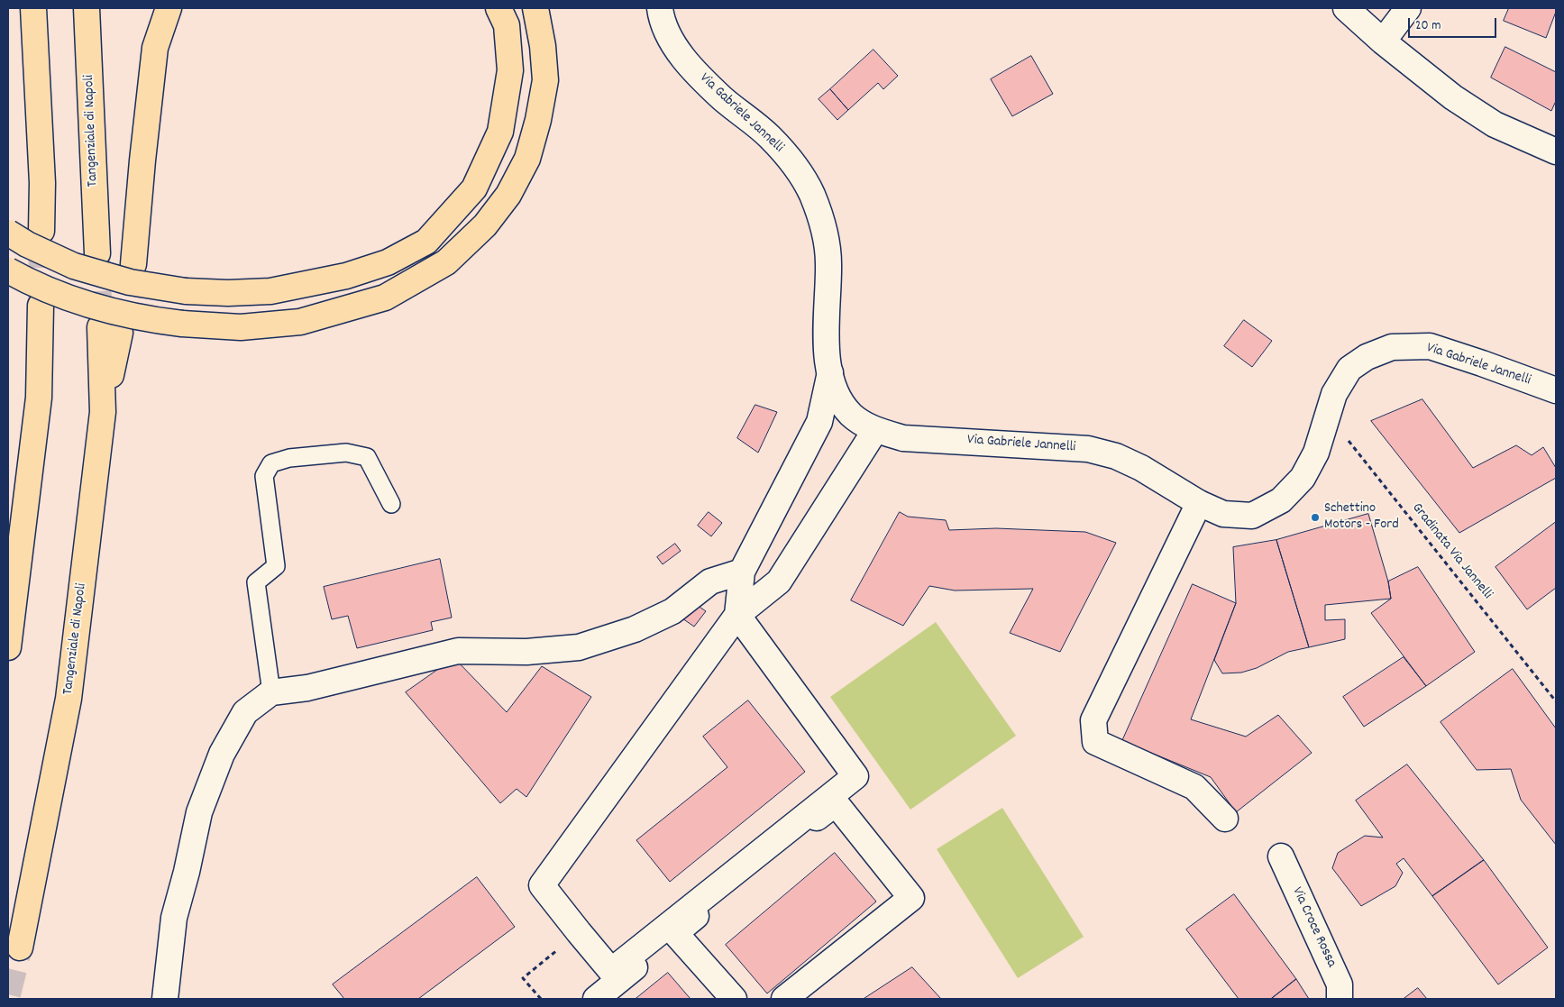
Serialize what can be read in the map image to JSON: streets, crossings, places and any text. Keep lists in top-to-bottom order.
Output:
{
  "streets": {
    "highway": ["Tangenziale di Napoli"],
    "street": ["Via Gabriele Jannelli", "Via Croce Rossa"],
    "path": ["Gradinata Via Jannelli"]
  },
  "crossings": [
    ["Via Gabriele Jannelli", "Gradinata Via Jannelli"]
  ],
  "places": ["Schettino Motors - Ford"],
  "scale_bar": "20 m"
}
